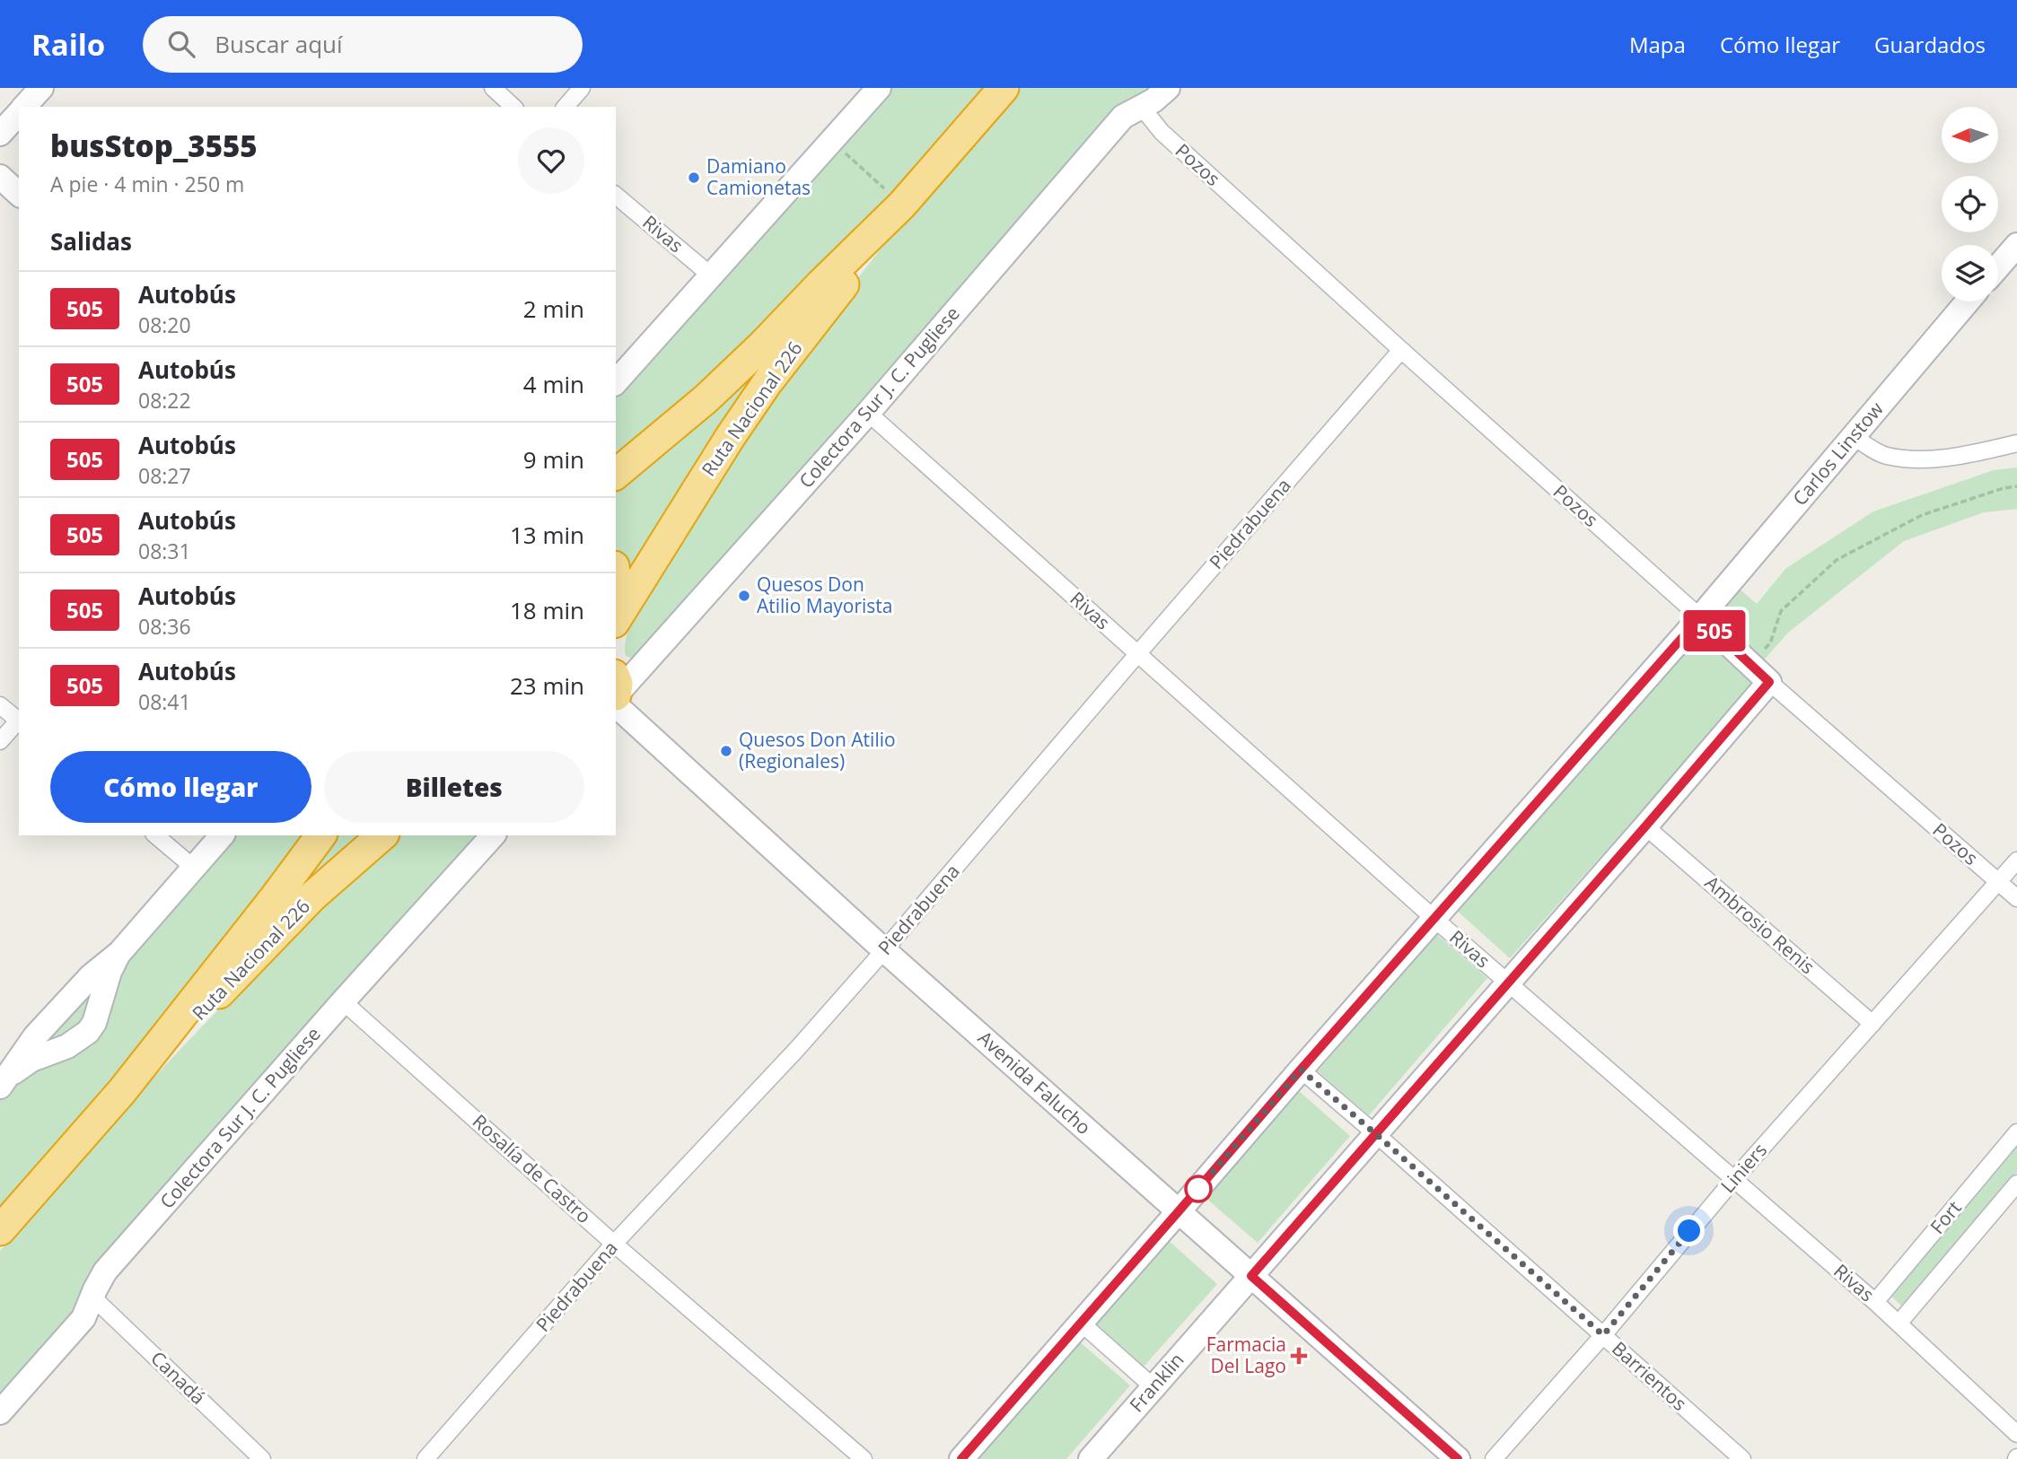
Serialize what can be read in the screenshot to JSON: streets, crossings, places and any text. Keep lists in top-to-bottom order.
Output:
{
  "streets": {
    "highway": ["Ruta Nacional 226"],
    "main road": [
      "Pozos",
      "Colectora Sur J. C. Pugliese",
      "Carlos Linstow",
      "Avenida Falucho",
      "Franklin"
    ],
    "street": [
      "Rivas",
      "Piedrabuena",
      "Ambrosio Renis",
      "Liniers",
      "Rosalía de Castro",
      "Fort",
      "Barrientos",
      "Canadá"
    ]
  },
  "crossings": [
    ["Pozos", "Colectora Sur J. C. Pugliese"],
    ["Pozos", "Carlos Linstow"],
    ["Pozos", "Piedrabuena"],
    ["Pozos", "Liniers"],
    ["Pozos", "Franklin"],
    ["Rivas", "Colectora Sur J. C. Pugliese"],
    ["Rivas", "Carlos Linstow"],
    ["Rivas", "Piedrabuena"],
    ["Rivas", "Liniers"],
    ["Rivas", "Fort"],
    ["Rivas", "Franklin"],
    ["Colectora Sur J. C. Pugliese", "Rosalía de Castro"],
    ["Colectora Sur J. C. Pugliese", "Canadá"],
    ["Carlos Linstow", "Avenida Falucho"],
    ["Carlos Linstow", "Barrientos"],
    ["Piedrabuena", "Avenida Falucho"],
    ["Piedrabuena", "Rosalía de Castro"],
    ["Ambrosio Renis", "Liniers"],
    ["Ambrosio Renis", "Franklin"],
    ["Avenida Falucho", "Franklin"],
    ["Liniers", "Barrientos"],
    ["Barrientos", "Franklin"]
  ],
  "places": {
    "other": ["Damiano Camionetas", "Quesos Don Atilio Mayorista", "Quesos Don Atilio (Regionales)"],
    "health": ["Farmacia Del Lago"]
  },
  "lines": ["bus line 505"],
  "north": "left",
  "page": {
    "header": "Railo",
    "search": "Buscar aquí",
    "nav": ["Mapa", "Cómo llegar", "Guardados"],
    "on_map": "505",
    "heading": [
      ["busStop_3555", "A pie · 4 min · 250 m"],
      "Salidas"
    ],
    "list": [
      {
        "mark": "505",
        "name": "Autobús",
        "note": "08:20",
        "value": "2 min"
      },
      {
        "mark": "505",
        "name": "Autobús",
        "note": "08:22",
        "value": "4 min"
      },
      {
        "mark": "505",
        "name": "Autobús",
        "note": "08:27",
        "value": "9 min"
      },
      {
        "mark": "505",
        "name": "Autobús",
        "note": "08:31",
        "value": "13 min"
      },
      {
        "mark": "505",
        "name": "Autobús",
        "note": "08:36",
        "value": "18 min"
      },
      {
        "mark": "505",
        "name": "Autobús",
        "note": "08:41",
        "value": "23 min"
      }
    ],
    "buttons": ["Cómo llegar", "Billetes"]
  }
}
